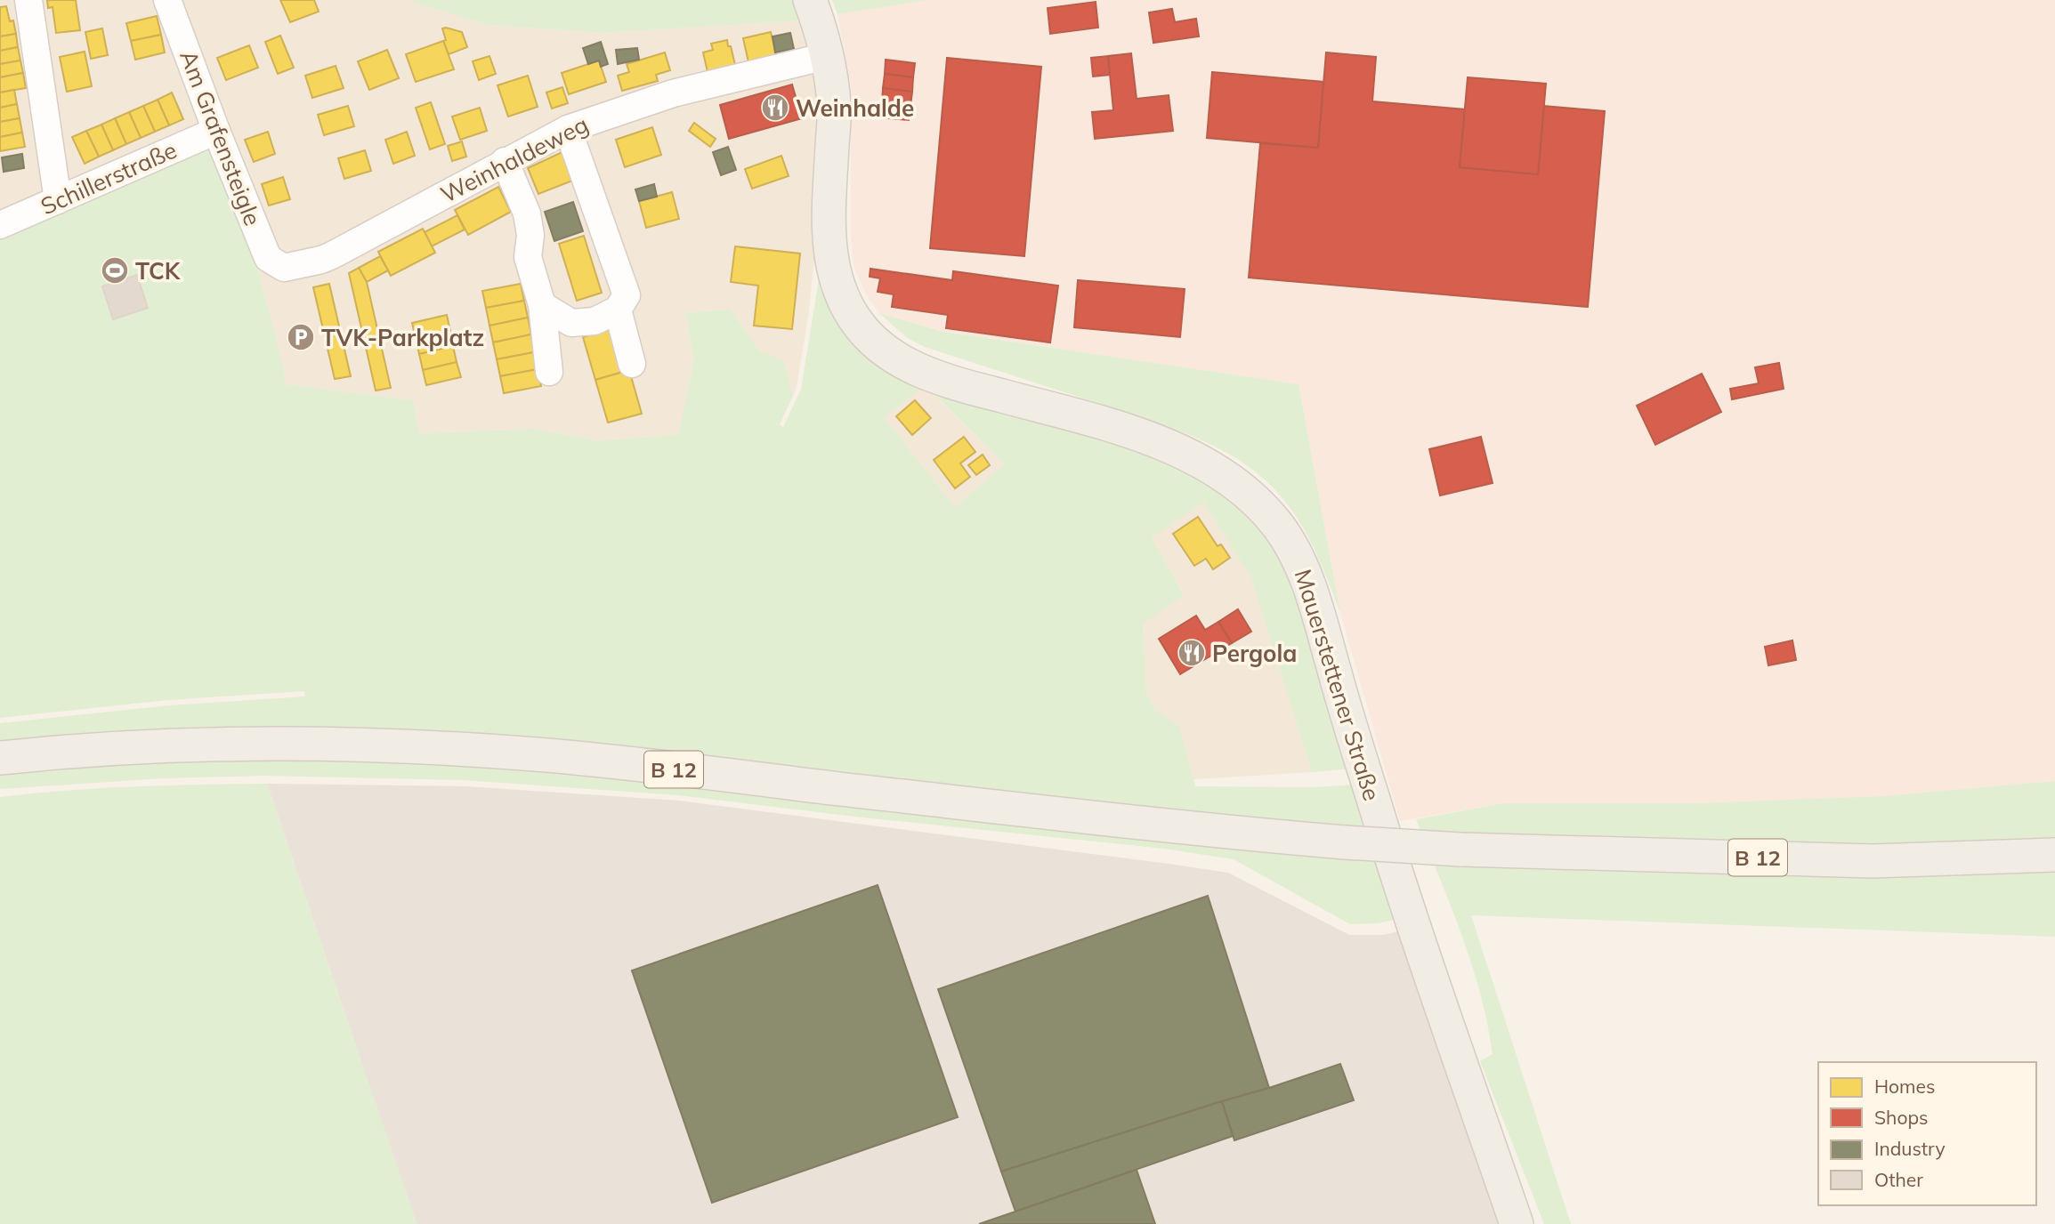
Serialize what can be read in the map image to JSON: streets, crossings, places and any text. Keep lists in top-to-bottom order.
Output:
{
  "streets": {
    "main road": ["Mauerstettener Straße", "B 12"],
    "street": ["Am Grafensteigle", "Weinhaldeweg", "Schillerstraße"]
  },
  "crossings": [
    ["Am Grafensteigle", "Weinhaldeweg"],
    ["Am Grafensteigle", "Schillerstraße"],
    ["Weinhaldeweg", "Mauerstettener Straße"]
  ],
  "places": {
    "restaurant": ["Weinhalde", "Pergola"],
    "sports": ["TCK"],
    "parking": ["TVK-Parkplatz"]
  },
  "legend": [
    "Homes",
    "Shops",
    "Industry",
    "Other"
  ]
}
